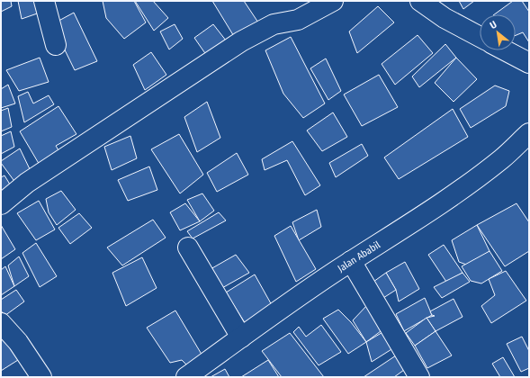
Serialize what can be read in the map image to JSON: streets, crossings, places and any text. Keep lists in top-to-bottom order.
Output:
{
  "streets": {
    "street": ["Jalan Ababil"]
  },
  "north": "top left"
}
